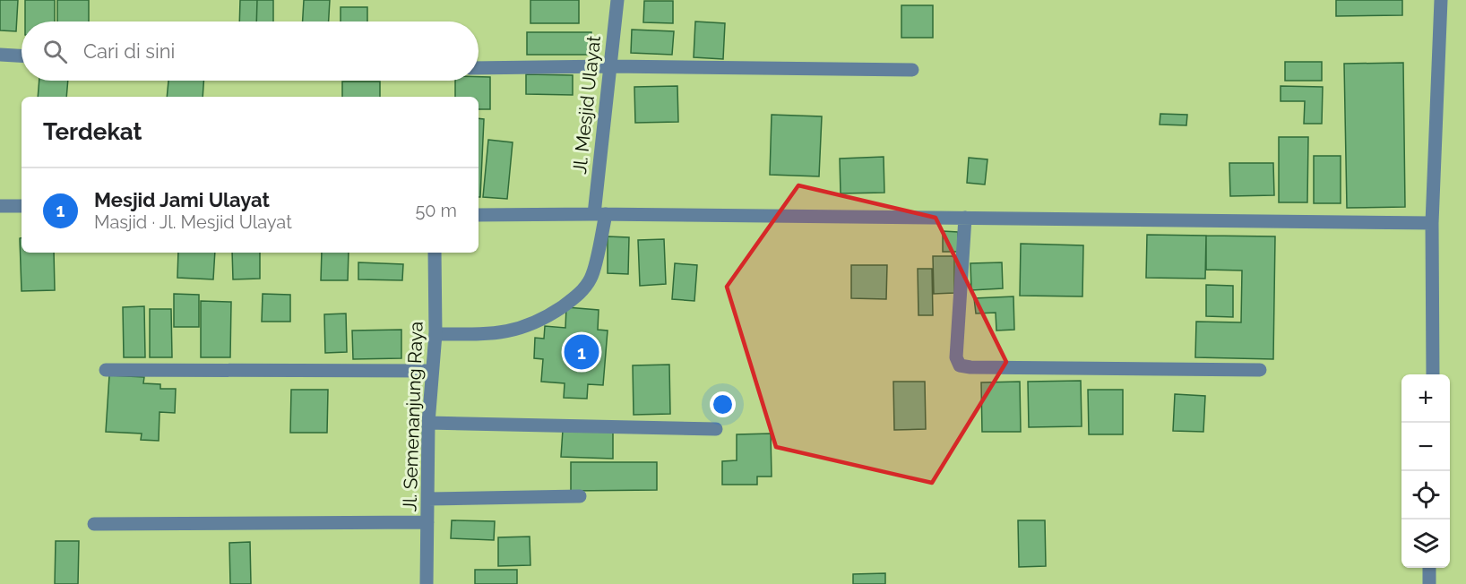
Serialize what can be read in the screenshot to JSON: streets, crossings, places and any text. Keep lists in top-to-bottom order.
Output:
{
  "streets": {
    "street": ["Jl. Mesjid Ulayat", "Jl. Semenanjung Raya"]
  },
  "crossings": [
    ["Jl. Mesjid Ulayat", "Jl. Semenanjung Raya"]
  ],
  "page": {
    "search": "Cari di sini",
    "heading": "Terdekat",
    "list": [
      {
        "mark": "1",
        "name": "Mesjid Jami Ulayat",
        "note": "Masjid · Jl. Mesjid Ulayat",
        "value": "50 m"
      }
    ],
    "pins": "1",
    "map_buttons": ["+", "−"]
  }
}
